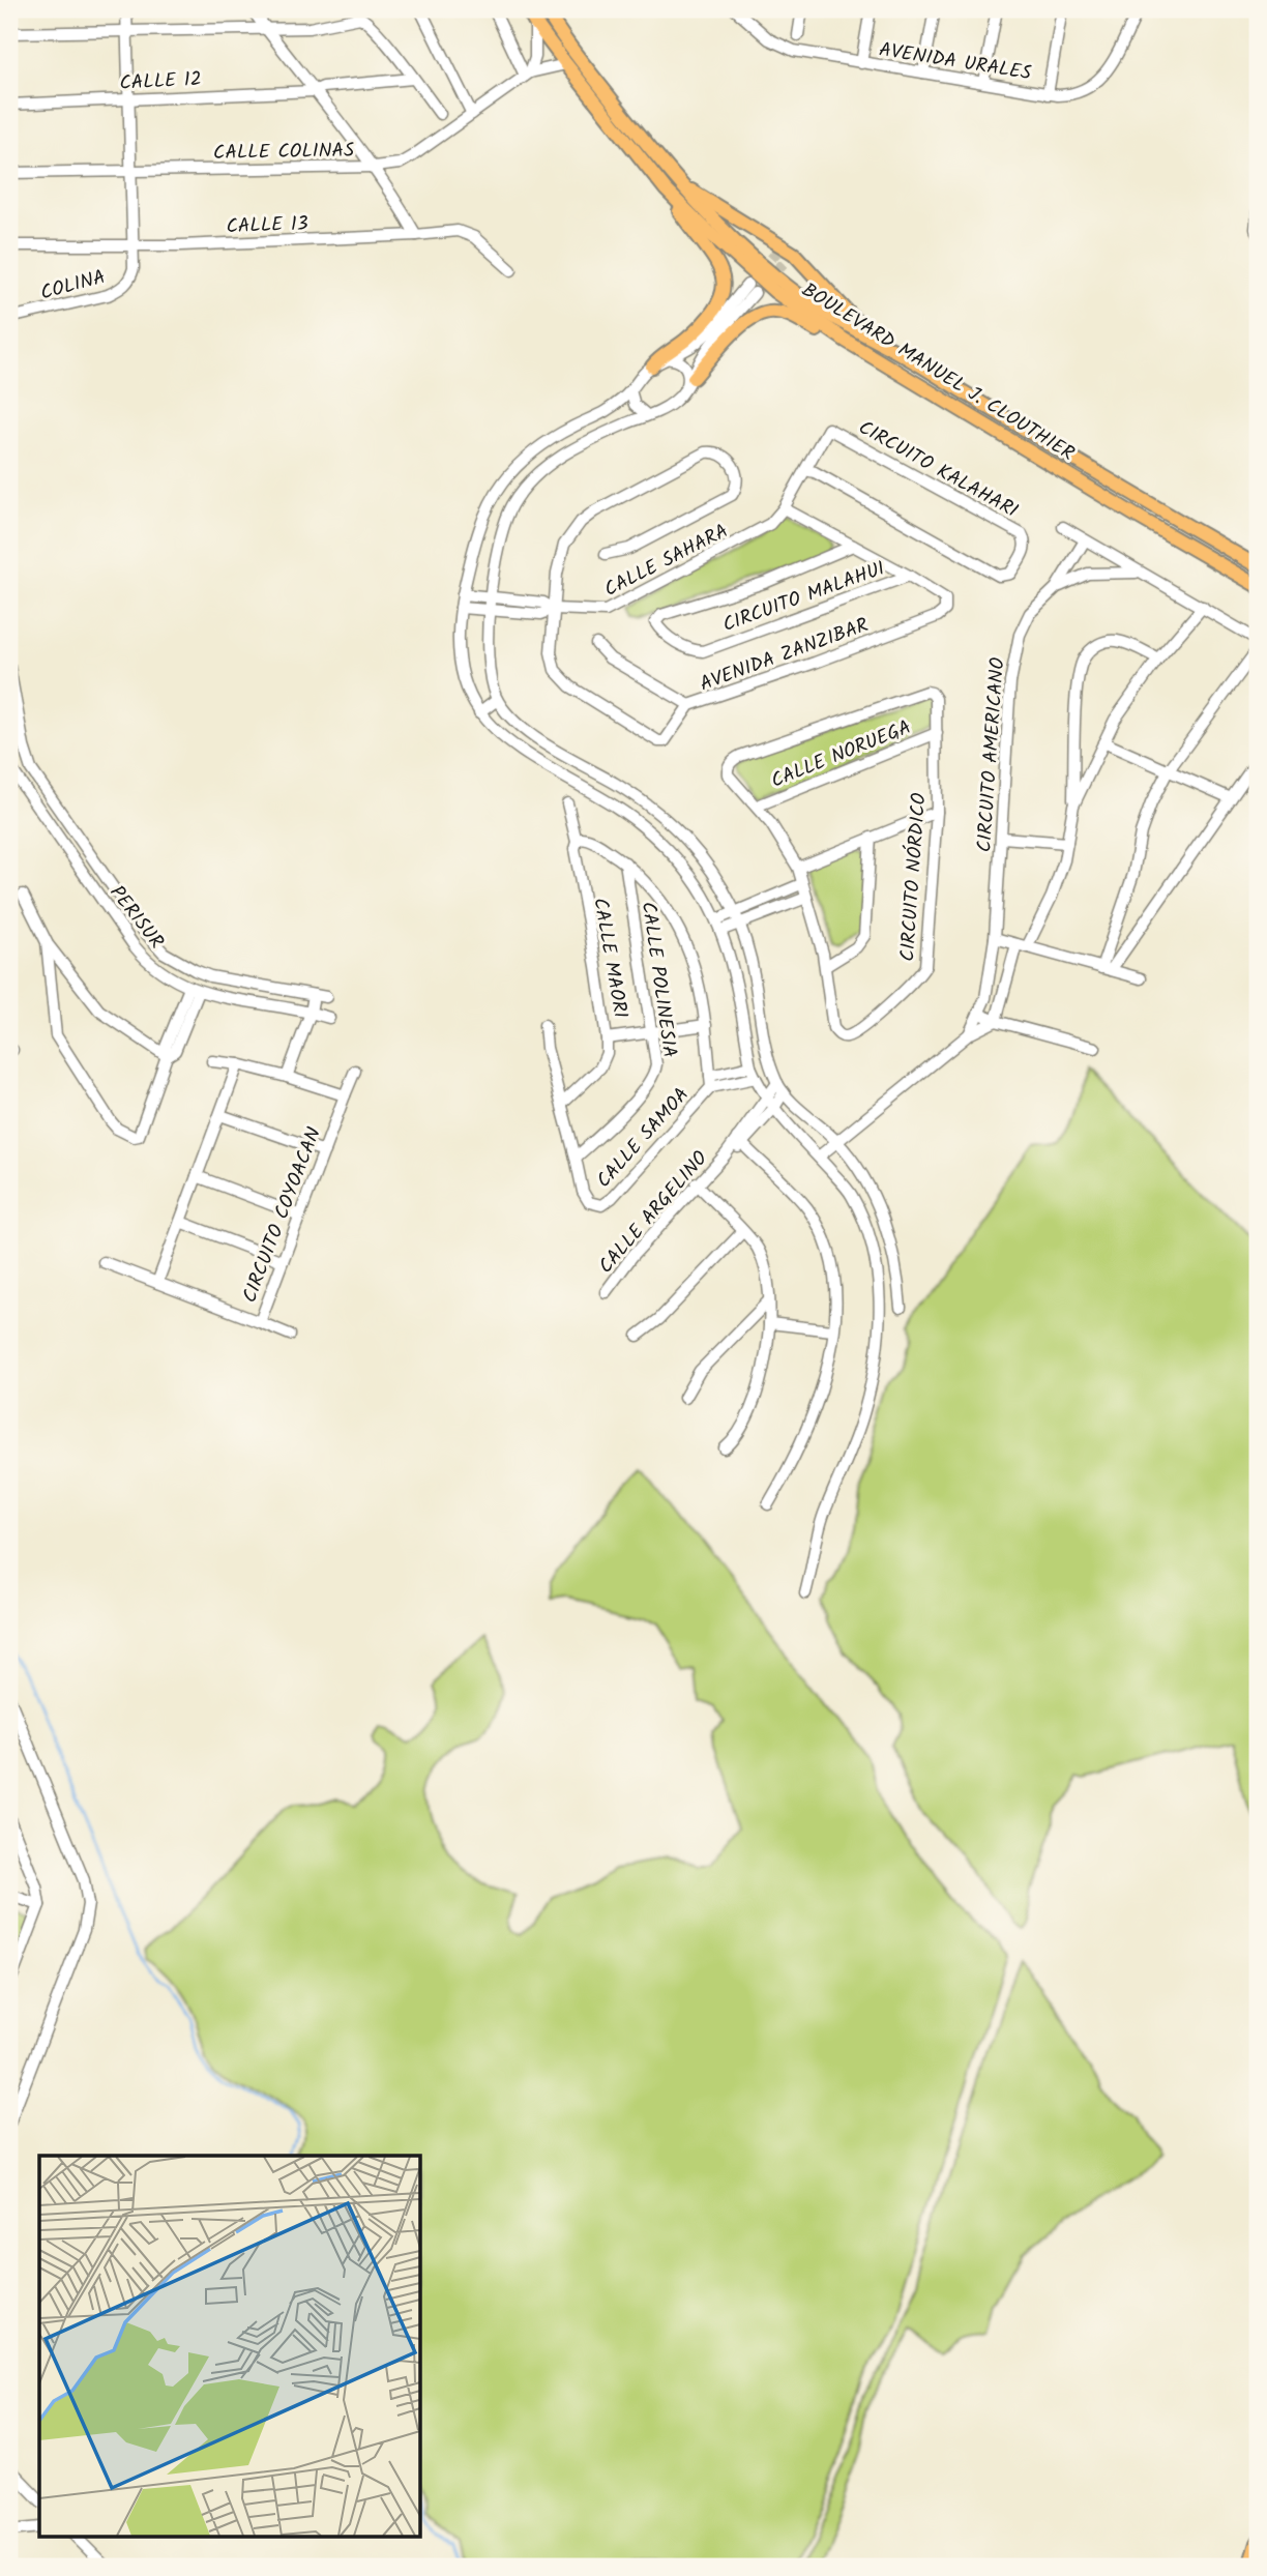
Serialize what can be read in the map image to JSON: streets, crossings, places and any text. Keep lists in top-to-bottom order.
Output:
{
  "streets": {
    "main road": ["BOULEVARD MANUEL J. CLOUTHIER"],
    "street": [
      "AVENIDA URALES",
      "CALLE 12",
      "CALLE COLINAS",
      "CALLE 13",
      "COLINA",
      "CIRCUITO KALAHARI",
      "CALLE SAHARA",
      "CIRCUITO MALAHUI",
      "AVENIDA ZANZIBAR",
      "CALLE NORUEGA",
      "CIRCUITO AMERICANO",
      "CIRCUITO NÓRDICO",
      "PERISUR",
      "CALLE MAORI",
      "CALLE POLINESIA",
      "CALLE SAMOA",
      "CALLE ARGELINO",
      "CIRCUITO COYOACAN"
    ]
  },
  "crossings": [
    ["CALLE COLINAS", "BOULEVARD MANUEL J. CLOUTHIER"],
    ["CALLE 13", "COLINA"],
    ["CIRCUITO KALAHARI", "CALLE SAHARA"],
    ["CALLE SAHARA", "AVENIDA ZANZIBAR"],
    ["CIRCUITO MALAHUI", "AVENIDA ZANZIBAR"],
    ["CALLE NORUEGA", "CIRCUITO NÓRDICO"],
    ["CALLE MAORI", "CALLE SAMOA"],
    ["CALLE POLINESIA", "CALLE SAMOA"]
  ]
}
